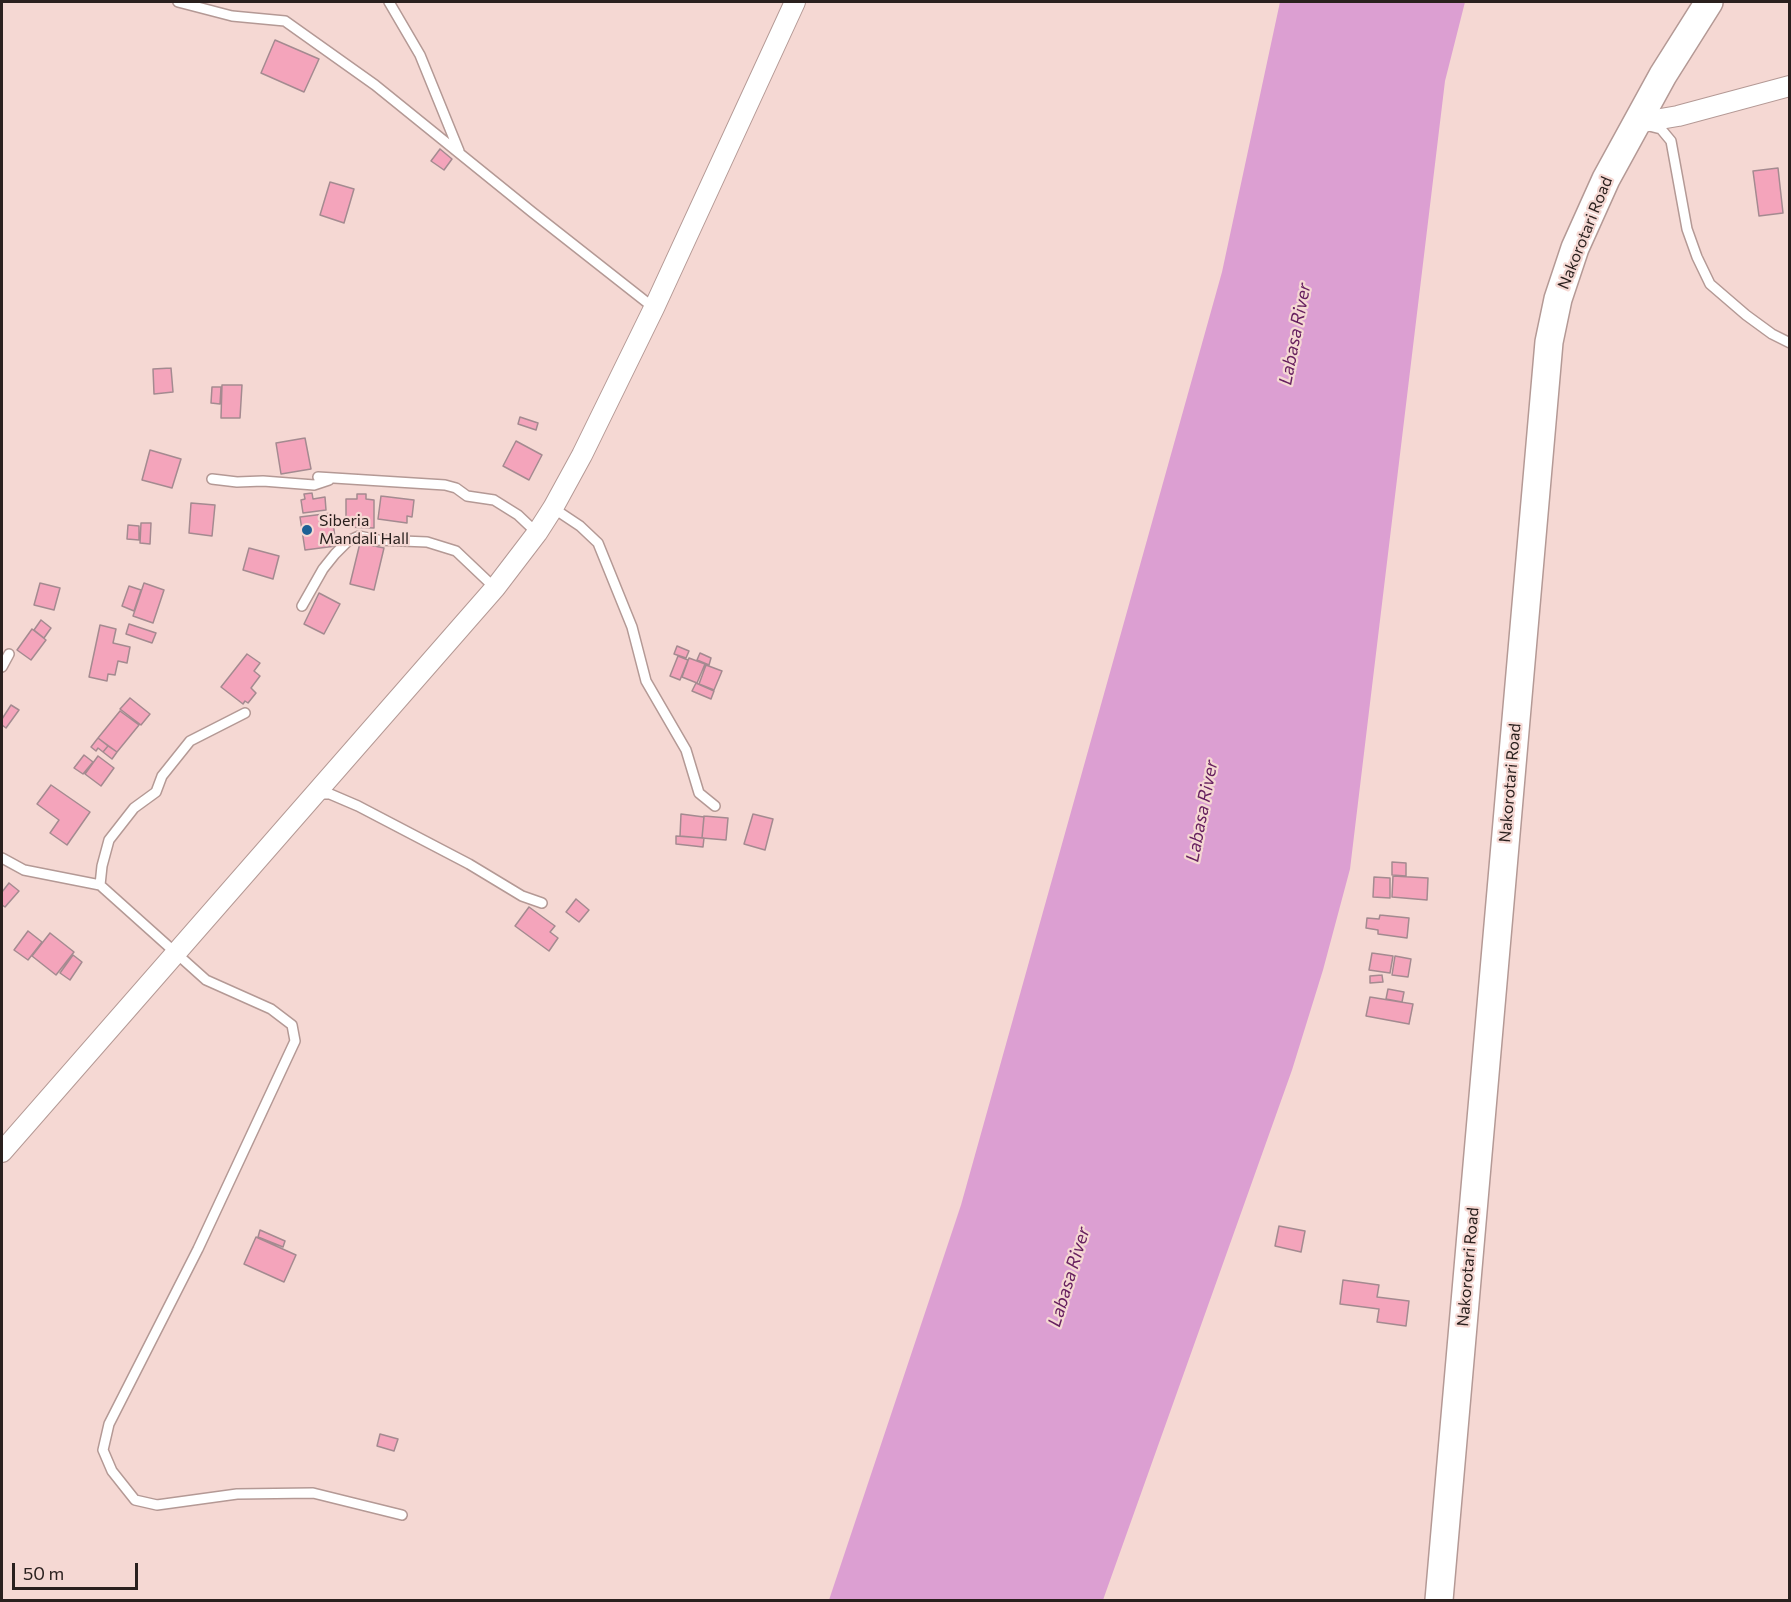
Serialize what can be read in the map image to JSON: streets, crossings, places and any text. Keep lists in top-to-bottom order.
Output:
{
  "streets": {
    "street": ["Nakorotari Road"]
  },
  "water": ["Labasa River"],
  "places": ["Siberia Mandali Hall"],
  "scale_bar": "50 m"
}
